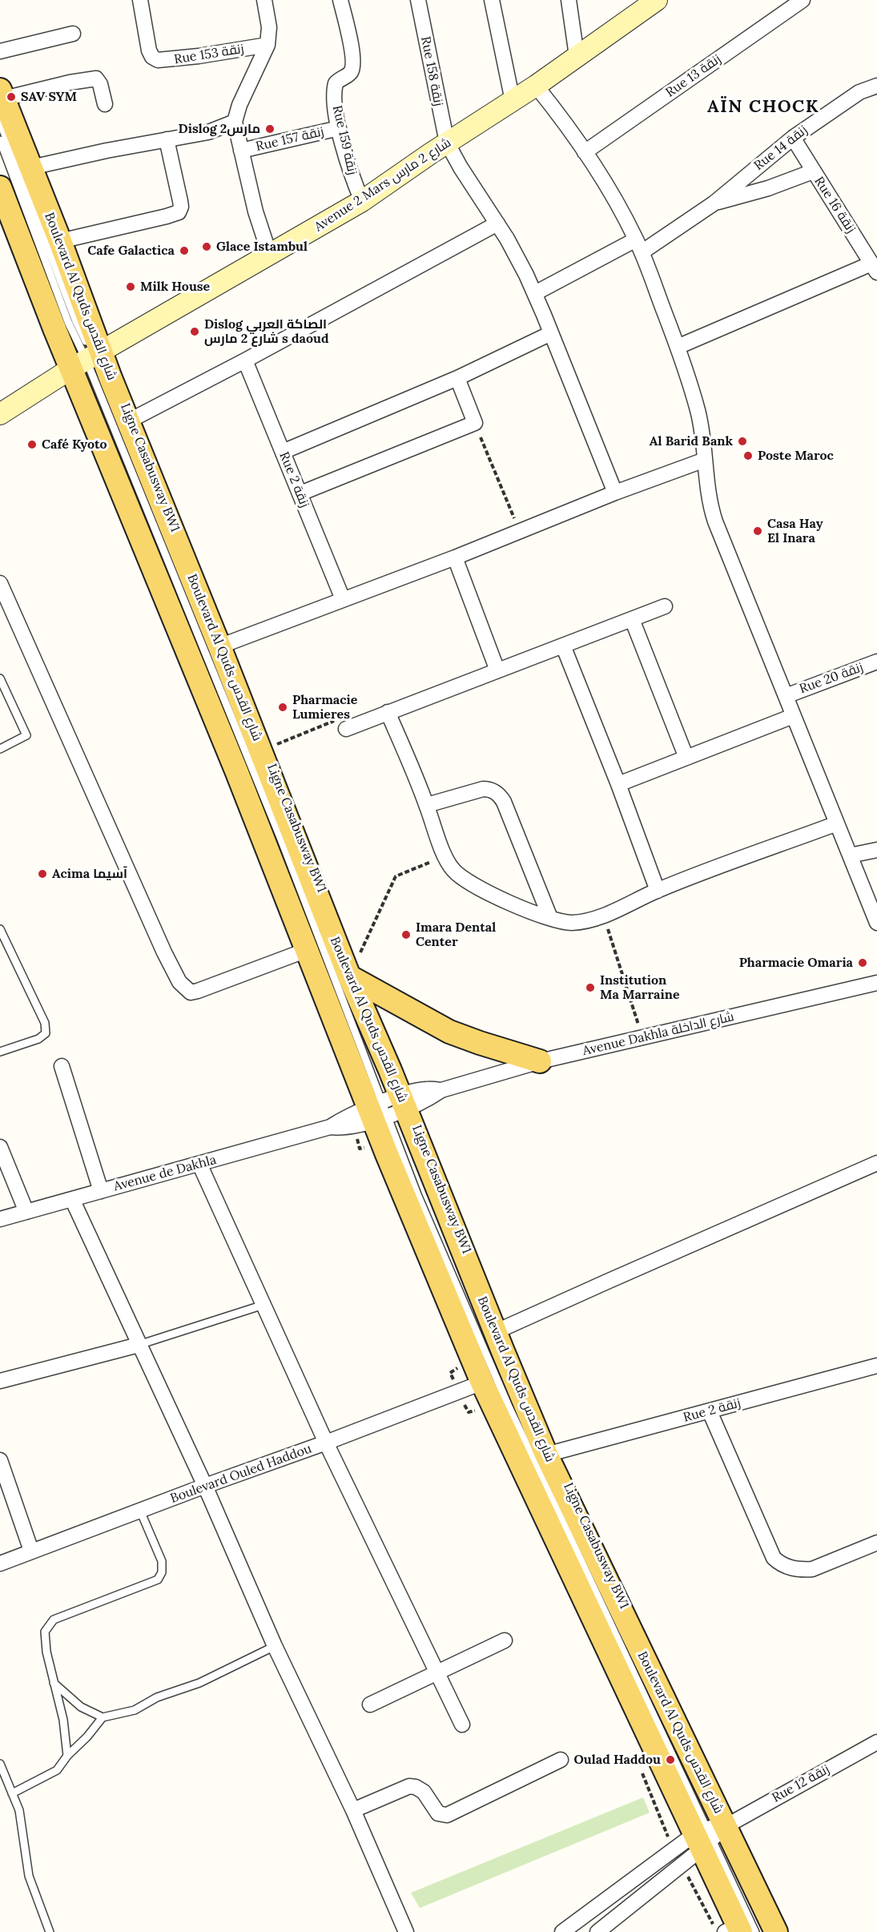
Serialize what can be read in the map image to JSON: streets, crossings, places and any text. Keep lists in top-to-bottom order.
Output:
{
  "streets": {
    "main road": ["Boulevard Al Quds شارع القدس"],
    "street": [
      "Rue 153 زنقة",
      "Rue 158 زنقة",
      "Rue 13 زنقة",
      "Rue 157 زنقة",
      "Rue 159 زنقة",
      "Rue 14 زنقة",
      "Avenue 2 Mars شارع 2 مارس",
      "Rue 16 زنقة",
      "Rue 2 زنقة",
      "Rue 20 زنقة",
      "Avenue Dakhla شارع الداخلة",
      "Avenue de Dakhla",
      "Boulevard Ouled Haddou",
      "Rue 12 زنقة"
    ],
    "lane": ["Ligne Casabusway BW1"]
  },
  "crossings": [
    ["Rue 158 زنقة", "Rue 14 زنقة"],
    ["Rue 158 زنقة", "Avenue 2 Mars شارع 2 مارس"],
    ["Rue 157 زنقة", "Rue 159 زنقة"],
    ["Rue 159 زنقة", "Avenue 2 Mars شارع 2 مارس"],
    ["Rue 14 زنقة", "Rue 16 زنقة"],
    ["Avenue 2 Mars شارع 2 مارس", "Boulevard Al Quds شارع القدس"],
    ["Avenue 2 Mars شارع 2 مارس", "Ligne Casabusway BW1"],
    ["Boulevard Al Quds شارع القدس", "Ligne Casabusway BW1"],
    ["Boulevard Al Quds شارع القدس", "Rue 2 زنقة"],
    ["Boulevard Al Quds شارع القدس", "Avenue Dakhla شارع الداخلة"],
    ["Boulevard Al Quds شارع القدس", "Avenue de Dakhla"],
    ["Boulevard Al Quds شارع القدس", "Boulevard Ouled Haddou"],
    ["Boulevard Al Quds شارع القدس", "Rue 12 زنقة"],
    ["Ligne Casabusway BW1", "Avenue Dakhla شارع الداخلة"],
    ["Ligne Casabusway BW1", "Avenue de Dakhla"],
    ["Ligne Casabusway BW1", "Rue 12 زنقة"],
    ["Avenue Dakhla شارع الداخلة", "Avenue de Dakhla"]
  ],
  "districts": ["AÏN CHOCK"],
  "places": [
    "SAV SYM",
    "Dislog 2مارس",
    "Glace Istambul",
    "Cafe Galactica",
    "Milk House",
    "Dislog الصاكة العربي شارع 2 مارس s daoud",
    "Al Barid Bank",
    "Café Kyoto",
    "Poste Maroc",
    "Casa Hay El Inara",
    "Pharmacie Lumieres",
    "Acima آسيما",
    "Imara Dental Center",
    "Pharmacie Omaria",
    "Institution Ma Marraine",
    "Oulad Haddou"
  ]
}
